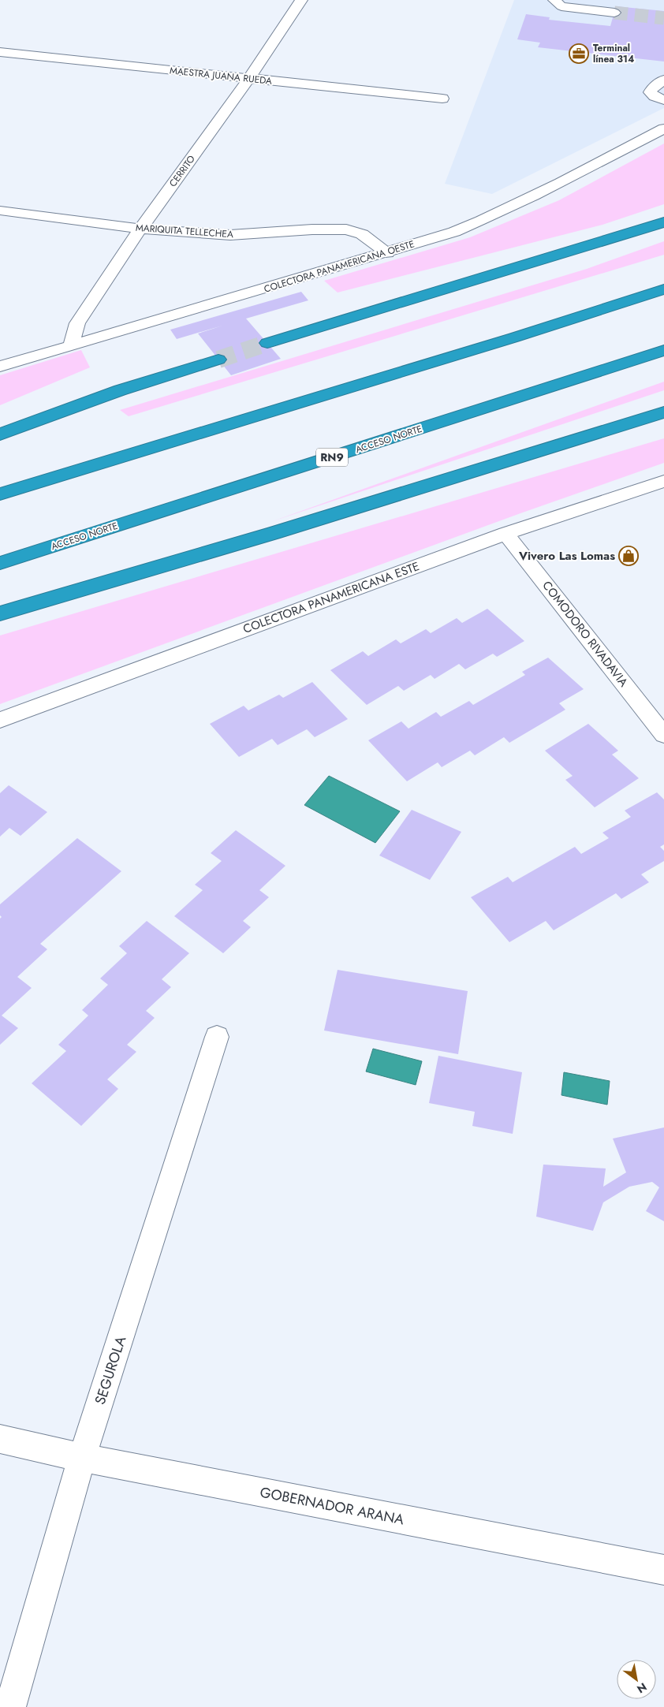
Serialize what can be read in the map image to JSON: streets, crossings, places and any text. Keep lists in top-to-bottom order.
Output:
{
  "streets": {
    "highway": ["ACCESO NORTE", "RN9"],
    "street": [
      "MAESTRA JUANA RUEDA",
      "CERRITO",
      "MARIQUITA TELLECHEA",
      "COLECTORA PANAMERICANA OESTE",
      "COLECTORA PANAMERICANA ESTE",
      "COMODORO RIVADAVIA",
      "SEGUROLA",
      "GOBERNADOR ARANA"
    ]
  },
  "crossings": [
    ["MAESTRA JUANA RUEDA", "CERRITO"],
    ["CERRITO", "MARIQUITA TELLECHEA"],
    ["CERRITO", "COLECTORA PANAMERICANA OESTE"],
    ["MARIQUITA TELLECHEA", "COLECTORA PANAMERICANA OESTE"],
    ["COLECTORA PANAMERICANA ESTE", "COMODORO RIVADAVIA"],
    ["SEGUROLA", "GOBERNADOR ARANA"]
  ],
  "places": {
    "office": ["Terminal línea 314"],
    "shop": ["Vivero Las Lomas"]
  },
  "north": "bottom right"
}
